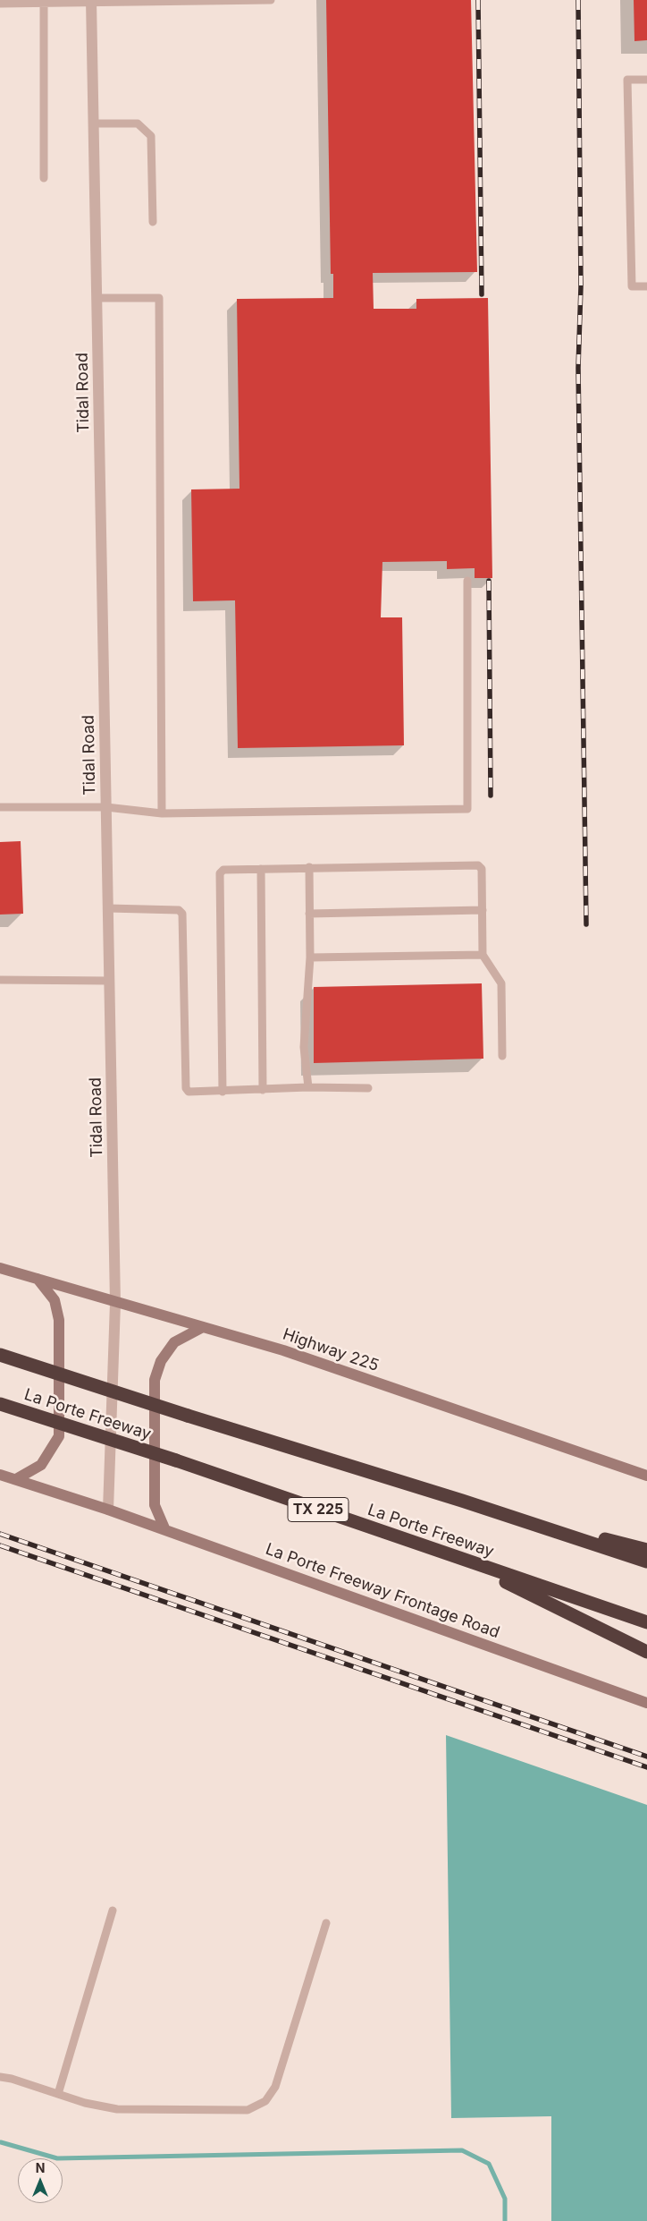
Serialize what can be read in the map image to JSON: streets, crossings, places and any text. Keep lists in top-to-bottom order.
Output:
{
  "streets": {
    "highway": ["La Porte Freeway", "TX 225"],
    "main road": ["Highway 225", "La Porte Freeway Frontage Road"],
    "street": ["Tidal Road"]
  },
  "crossings": [
    ["Tidal Road", "Highway 225"],
    ["Tidal Road", "La Porte Freeway Frontage Road"]
  ],
  "north": "top"
}
